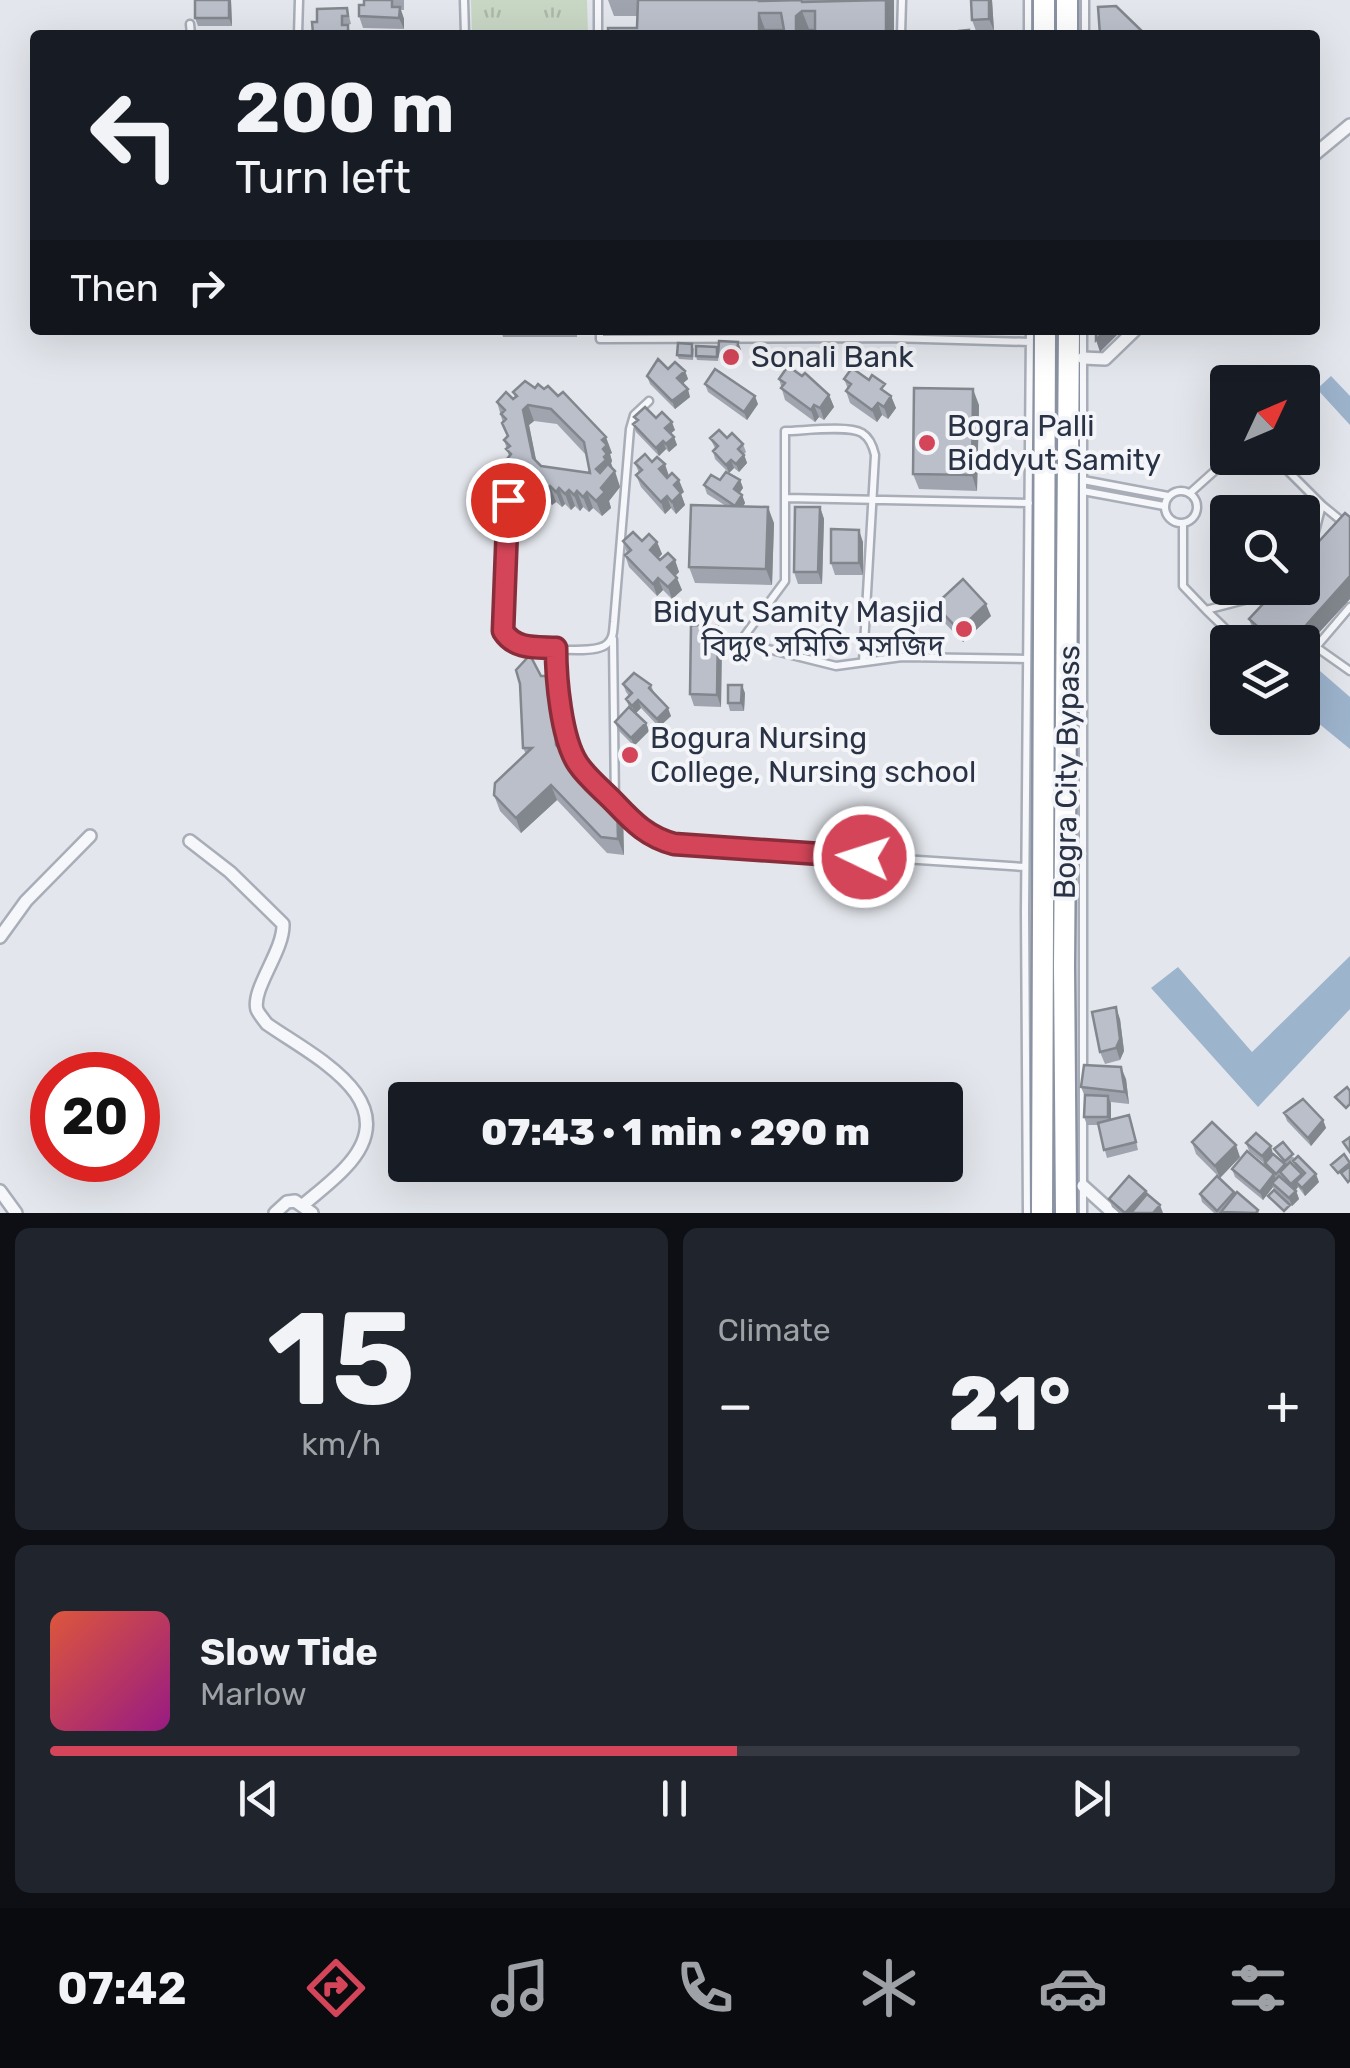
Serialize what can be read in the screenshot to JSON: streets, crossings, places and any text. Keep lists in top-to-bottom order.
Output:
{
  "streets": {
    "highway": ["Bogra City Bypass"]
  },
  "places": [
    "Sonali Bank",
    "Bogra Palli Biddyut Samity",
    "Bidyut Samity Masjid বিদ্যুৎ সমিতি মসজিদ",
    "Bogura Nursing College, Nursing school"
  ],
  "north": "top right",
  "page": {
    "turn": ["200 m", "Turn left"],
    "then": "Then",
    "limit": "20",
    "trip": "07:43 · 1 min · 290 m",
    "tile": [
      ["15", "km/h"],
      "Climate"
    ],
    "heat": ["−", "21°", "+"],
    "song": ["Slow Tide", "Marlow"],
    "tabs": "07:42"
  }
}
